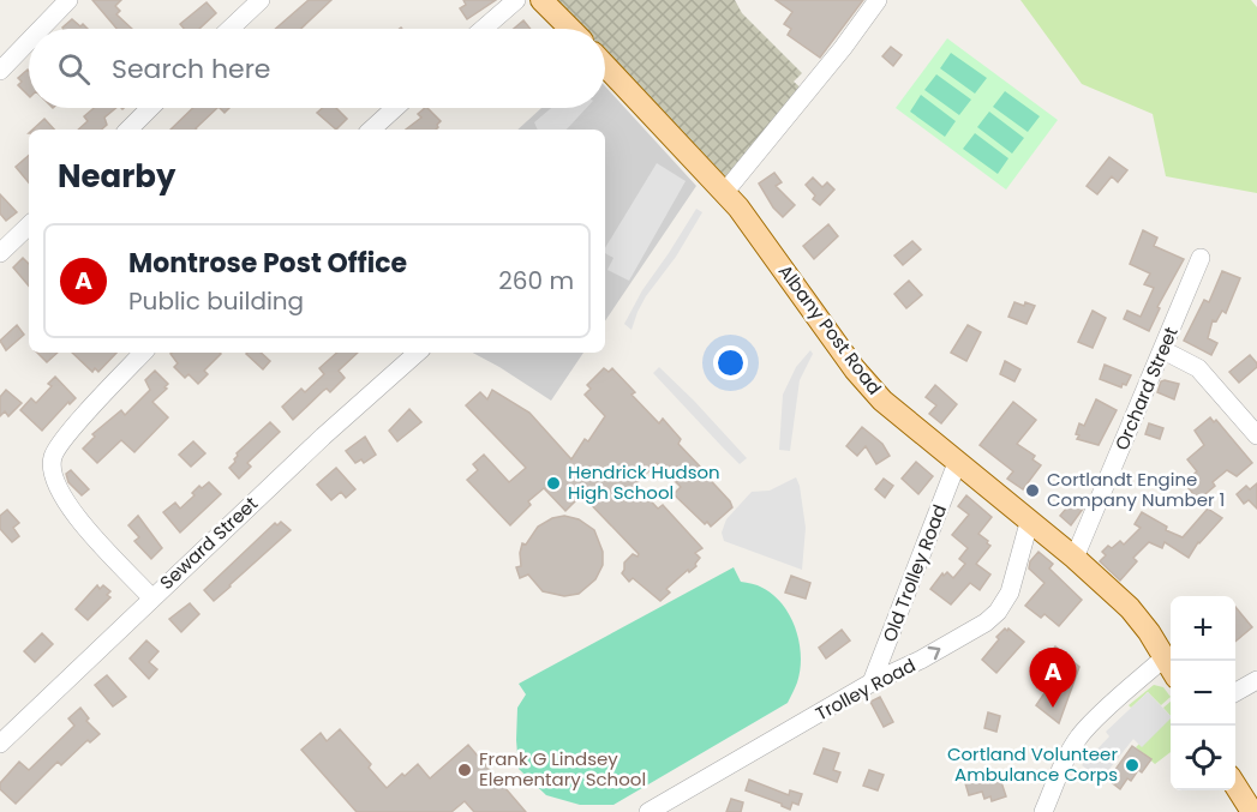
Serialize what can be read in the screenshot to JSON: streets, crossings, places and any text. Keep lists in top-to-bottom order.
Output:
{
  "streets": {
    "main road": ["Albany Post Road"],
    "street": [
      "Orchard Street",
      "Seward Street",
      "Old Trolley Road",
      "Trolley Road"
    ]
  },
  "crossings": [
    ["Albany Post Road", "Orchard Street"],
    ["Albany Post Road", "Old Trolley Road"],
    ["Albany Post Road", "Trolley Road"],
    ["Old Trolley Road", "Trolley Road"]
  ],
  "places": [
    "Hendrick Hudson High School",
    "Cortlandt Engine Company Number 1",
    "Cortland Volunteer Ambulance Corps",
    "Frank G Lindsey Elementary School"
  ],
  "page": {
    "search": "Search here",
    "heading": "Nearby",
    "list": [
      {
        "mark": "A",
        "name": "Montrose Post Office",
        "note": "Public building",
        "value": "260 m"
      }
    ],
    "map_buttons": ["+", "−"],
    "pins": "A"
  }
}
